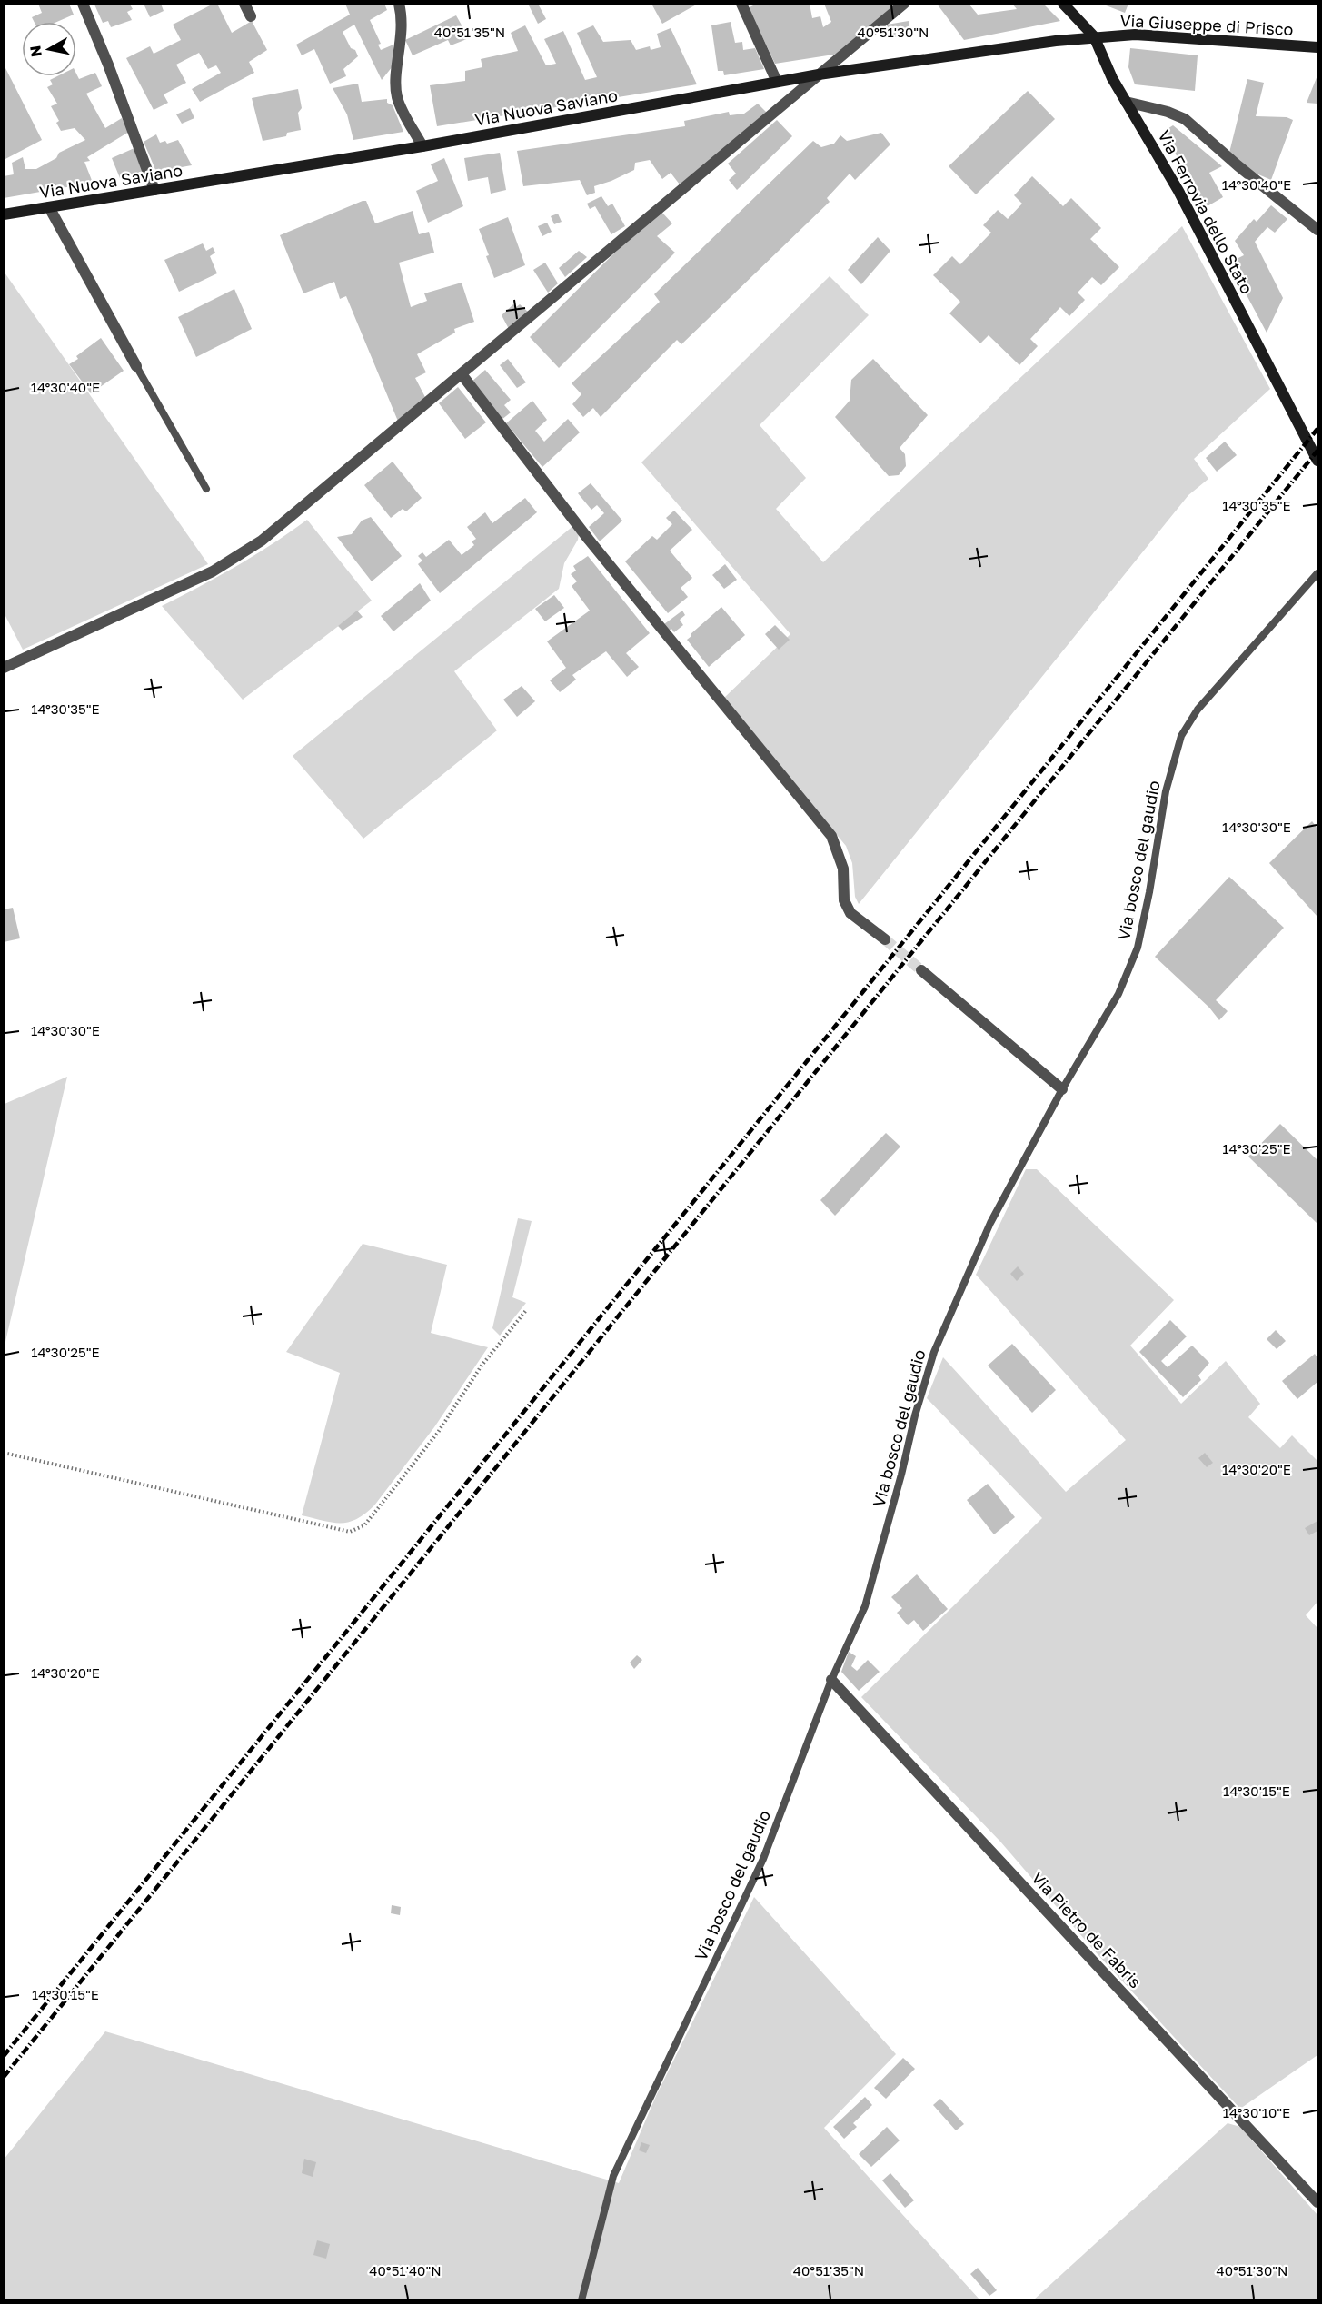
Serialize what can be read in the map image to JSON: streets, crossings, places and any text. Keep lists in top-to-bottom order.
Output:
{
  "streets": {
    "main road": ["Via Giuseppe di Prisco", "Via Nuova Saviano", "Via Ferrovia dello Stato"],
    "street": ["Via Pietro de Fabris"],
    "lane": ["Via bosco del gaudio"]
  },
  "crossings": [
    ["Via Giuseppe di Prisco", "Via Nuova Saviano"],
    ["Via Giuseppe di Prisco", "Via Ferrovia dello Stato"],
    ["Via Nuova Saviano", "Via Ferrovia dello Stato"],
    ["Via bosco del gaudio", "Via Pietro de Fabris"]
  ],
  "north": "left",
  "coordinates": [
    "40°51'35\"N",
    "40°51'30\"N",
    "14°30'40\"E",
    "14°30'35\"E",
    "14°30'30\"E",
    "14°30'25\"E",
    "14°30'20\"E",
    "14°30'15\"E",
    "14°30'10\"E",
    "40°51'40\"N"
  ]
}
